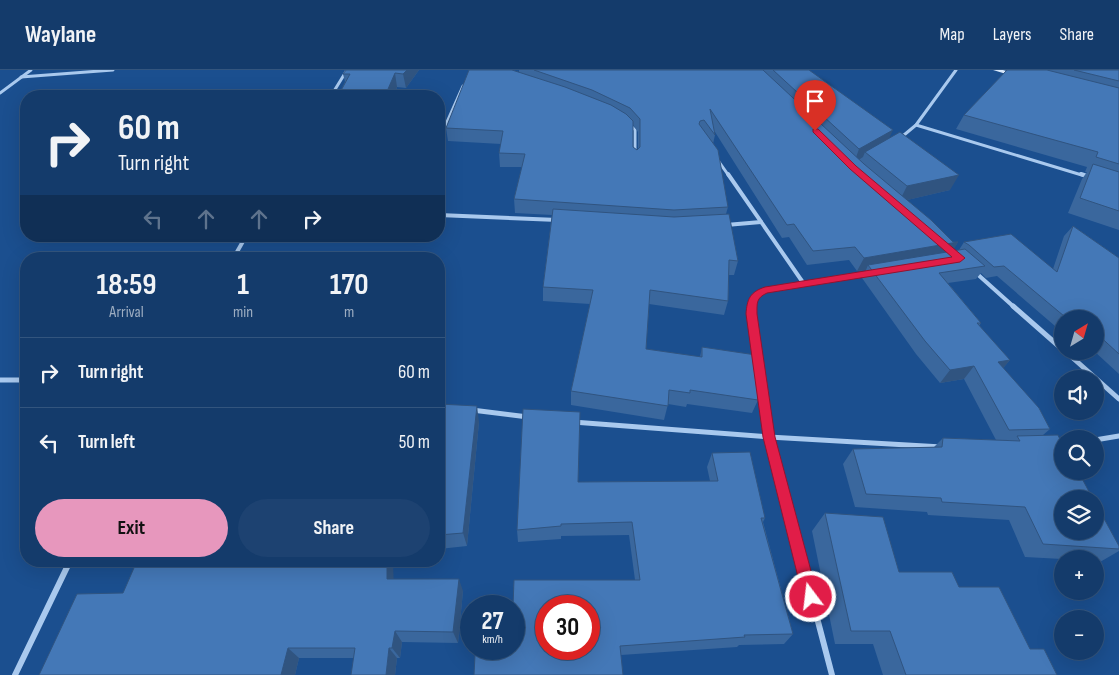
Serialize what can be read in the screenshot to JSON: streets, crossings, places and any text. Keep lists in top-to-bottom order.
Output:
{
  "north": "top right",
  "page": {
    "header": "Waylane",
    "nav": ["Map", "Layers", "Share"],
    "turn": ["60 m", "Turn right"],
    "eta": [
      "18:59",
      "Arrival",
      "1",
      "min",
      "170",
      "m"
    ],
    "map_buttons": ["+", "−"],
    "list": [
      {
        "name": "Turn right",
        "value": "60 m"
      },
      {
        "name": "Turn left",
        "value": "50 m"
      }
    ],
    "buttons": ["Exit", "Share"],
    "speed": "27 km/h",
    "limit": "30"
  }
}
